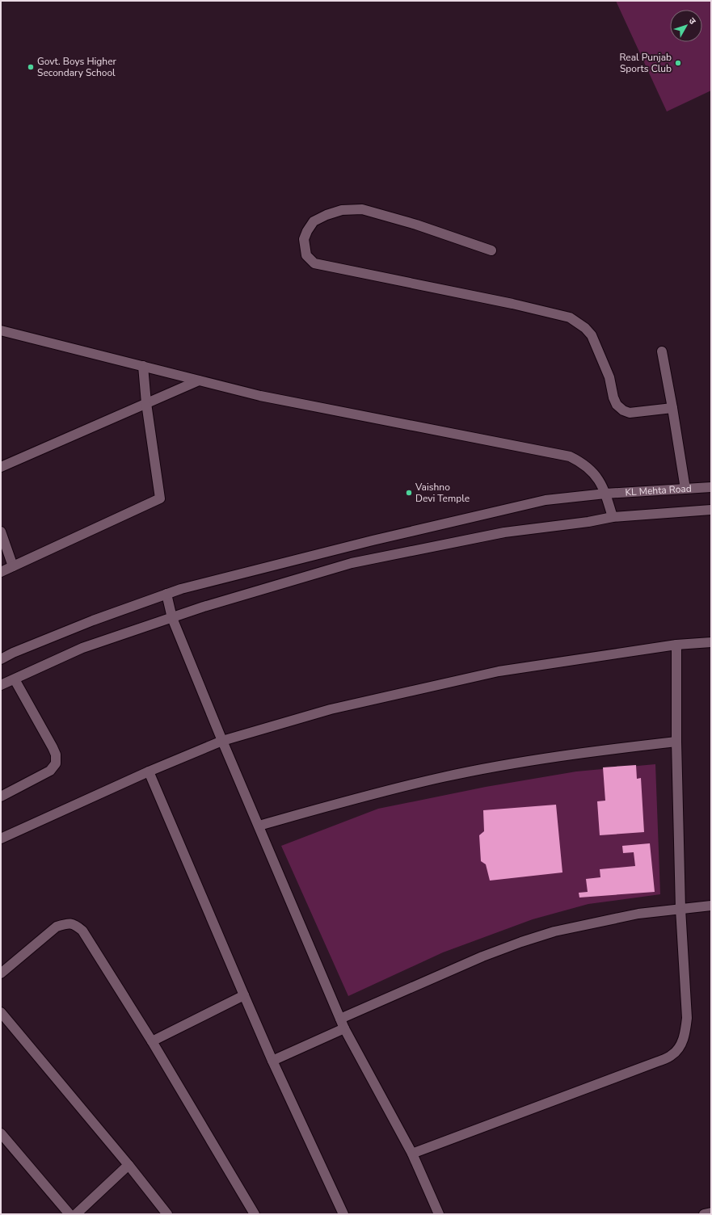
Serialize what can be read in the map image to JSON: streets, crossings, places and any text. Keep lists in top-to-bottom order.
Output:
{
  "streets": {
    "street": ["KL Mehta Road"]
  },
  "places": ["Real Punjab Sports Club", "Govt. Boys Higher Secondary School", "Vaishno Devi Temple"],
  "north": "top right"
}
